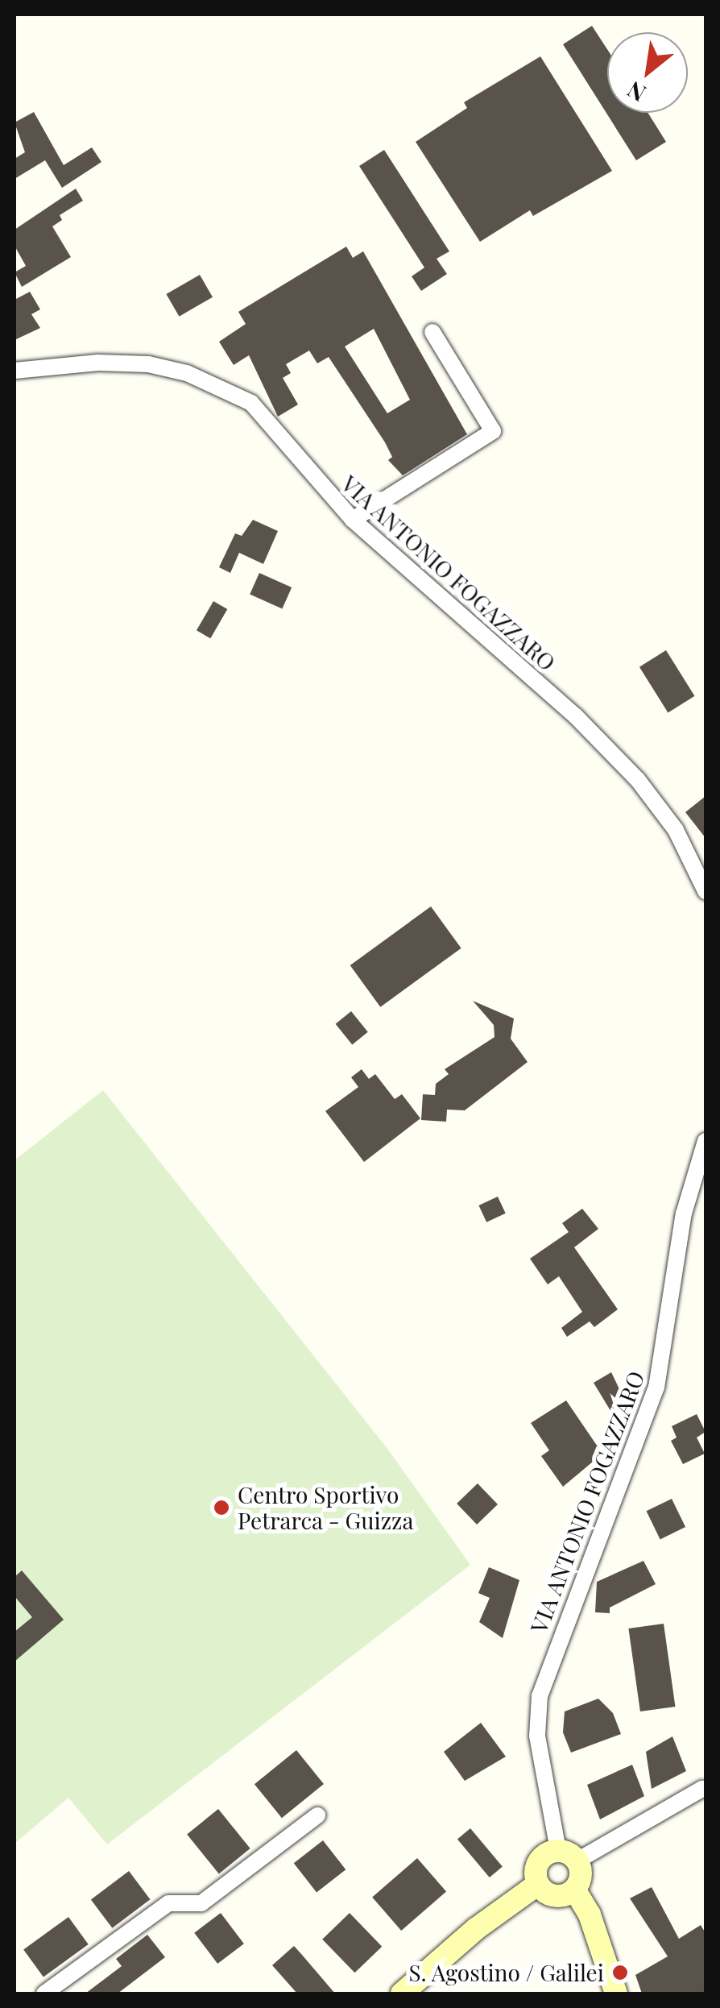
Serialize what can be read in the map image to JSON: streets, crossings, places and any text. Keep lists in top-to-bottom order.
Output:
{
  "streets": {
    "street": ["VIA ANTONIO FOGAZZARO"]
  },
  "places": ["Centro Sportivo Petrarca - Guizza", "S. Agostino / Galilei"],
  "north": "bottom left"
}
